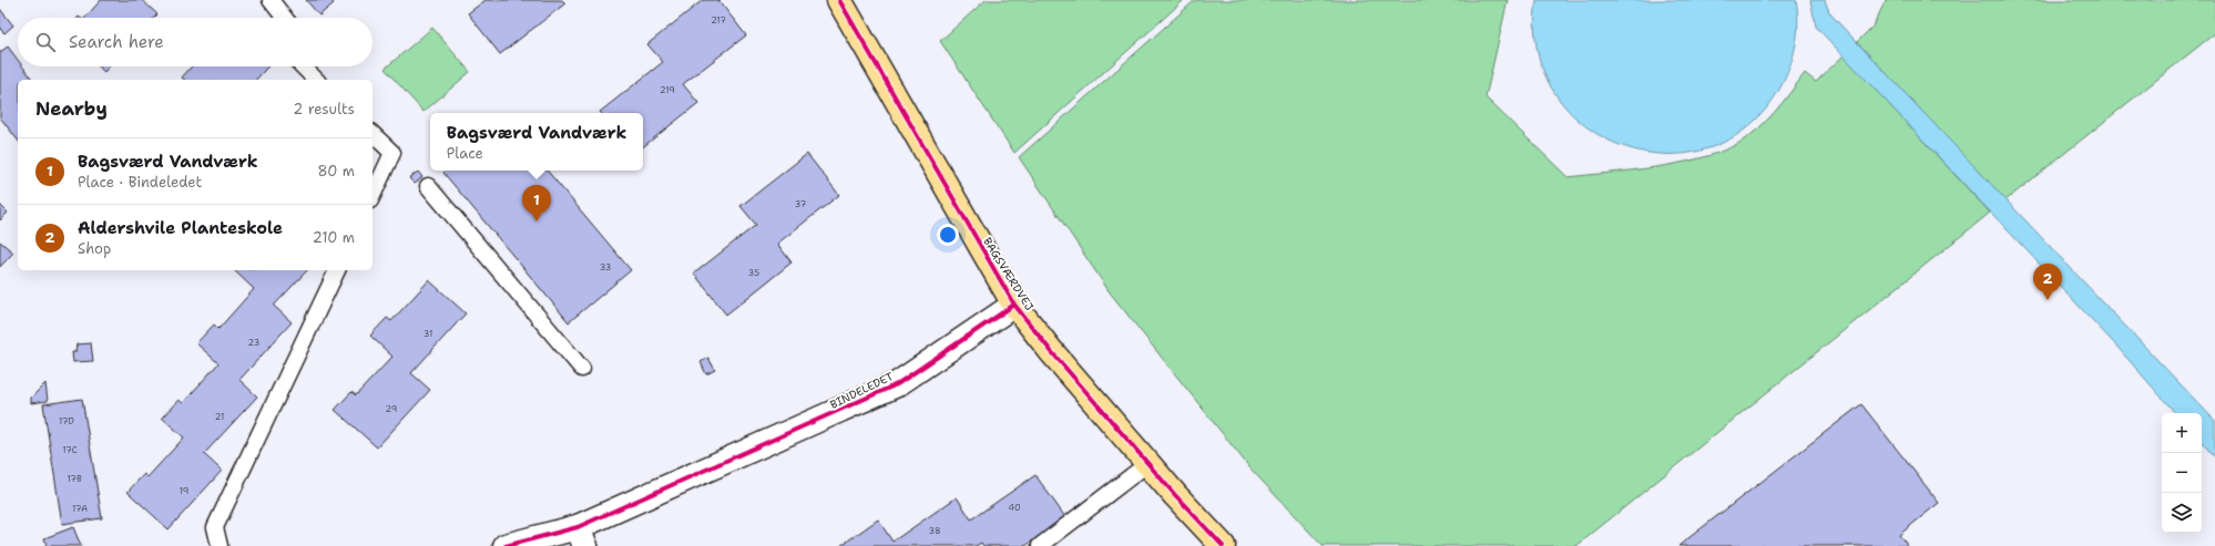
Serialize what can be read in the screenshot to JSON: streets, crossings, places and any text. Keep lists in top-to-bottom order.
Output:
{
  "streets": {
    "main road": ["BAGSVÆRDVEJ"],
    "street": ["BINDELEDET"]
  },
  "crossings": [
    ["BAGSVÆRDVEJ", "BINDELEDET"]
  ],
  "house_numbers": [
    "217",
    "219",
    "37",
    "33",
    "35",
    "31",
    "23",
    "29",
    "21",
    "17D",
    "17C",
    "17B",
    "19",
    "40",
    "17A",
    "38"
  ],
  "page": {
    "search": "Search here",
    "heading": ["Nearby", "2 results"],
    "popup": ["Bagsværd Vandværk", "Place"],
    "list": [
      {
        "mark": "1",
        "name": "Bagsværd Vandværk",
        "note": "Place · Bindeledet",
        "value": "80 m"
      },
      {
        "mark": "2",
        "name": "Aldershvile Planteskole",
        "note": "Shop",
        "value": "210 m"
      }
    ],
    "pins": ["1", "2"],
    "map_buttons": ["+", "−"]
  }
}
